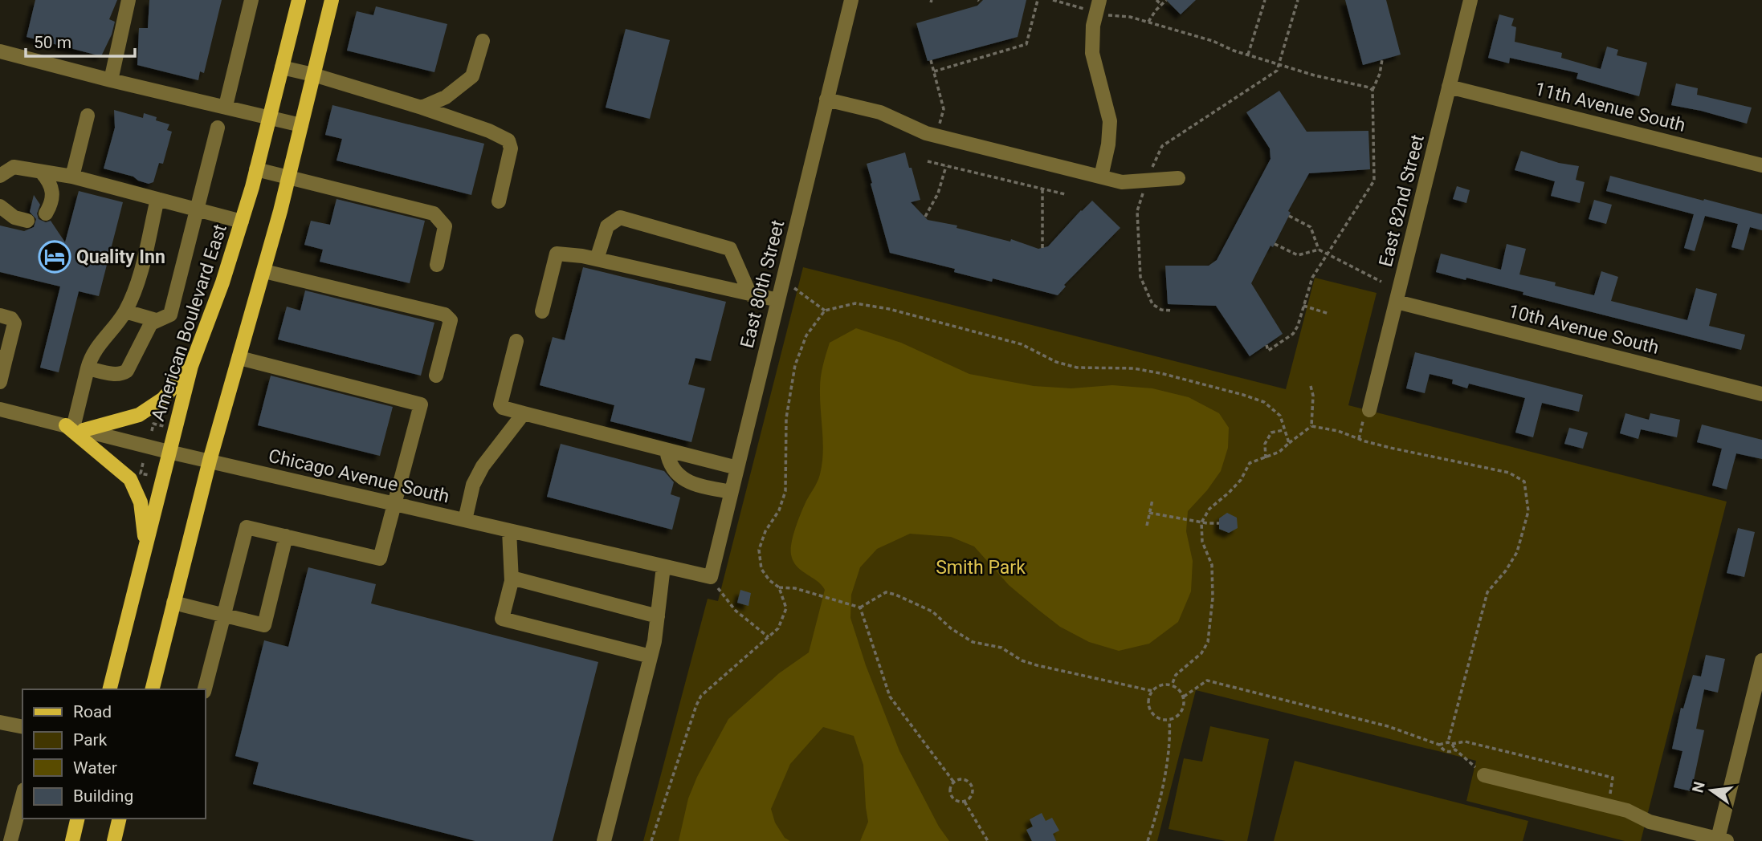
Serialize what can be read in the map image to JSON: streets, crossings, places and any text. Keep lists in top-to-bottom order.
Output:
{
  "streets": {
    "main road": ["American Boulevard East"],
    "street": [
      "11th Avenue South",
      "East 82nd Street",
      "East 80th Street",
      "10th Avenue South",
      "Chicago Avenue South"
    ]
  },
  "crossings": [
    ["11th Avenue South", "East 82nd Street"],
    ["East 82nd Street", "10th Avenue South"],
    ["East 80th Street", "Chicago Avenue South"],
    ["American Boulevard East", "Chicago Avenue South"]
  ],
  "parks": ["Smith Park"],
  "places": {
    "hotel": ["Quality Inn"]
  },
  "legend": [
    "Road",
    "Park",
    "Water",
    "Building"
  ],
  "scale_bar": "50 m",
  "north": "left"
}
